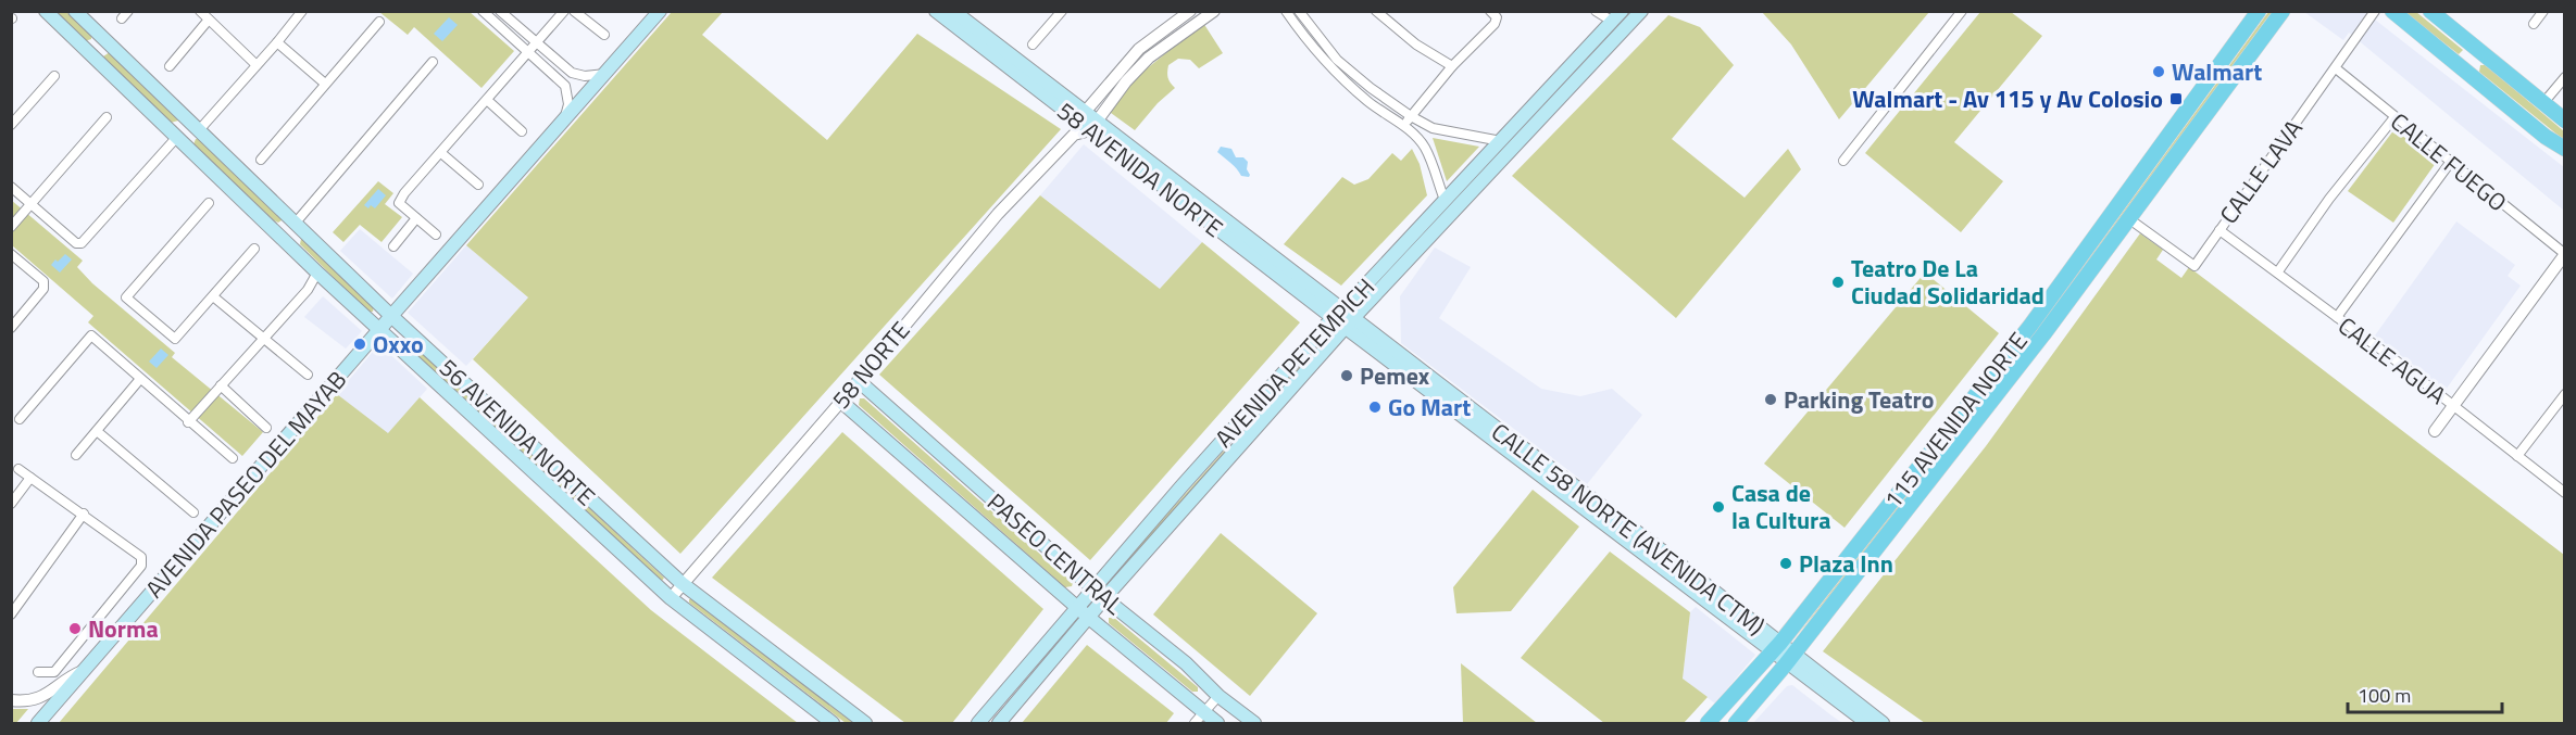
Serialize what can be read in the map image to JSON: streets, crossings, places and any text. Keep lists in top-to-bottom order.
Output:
{
  "streets": {
    "main road": [
      "58 AVENIDA NORTE",
      "AVENIDA PETEMPICH",
      "115 AVENIDA NORTE",
      "56 AVENIDA NORTE",
      "AVENIDA PASEO DEL MAYAB",
      "CALLE 58 NORTE (AVENIDA CTM)",
      "PASEO CENTRAL"
    ],
    "street": [
      "CALLE FUEGO",
      "CALLE LAVA",
      "CALLE AGUA",
      "58 NORTE"
    ]
  },
  "crossings": [
    ["CALLE FUEGO", "CALLE LAVA"],
    ["58 AVENIDA NORTE", "AVENIDA PETEMPICH"],
    ["58 AVENIDA NORTE", "58 NORTE"],
    ["58 AVENIDA NORTE", "CALLE 58 NORTE (AVENIDA CTM)"],
    ["CALLE LAVA", "CALLE AGUA"],
    ["CALLE LAVA", "115 AVENIDA NORTE"],
    ["AVENIDA PETEMPICH", "CALLE 58 NORTE (AVENIDA CTM)"],
    ["AVENIDA PETEMPICH", "PASEO CENTRAL"],
    ["58 NORTE", "56 AVENIDA NORTE"],
    ["58 NORTE", "PASEO CENTRAL"],
    ["115 AVENIDA NORTE", "CALLE 58 NORTE (AVENIDA CTM)"],
    ["56 AVENIDA NORTE", "AVENIDA PASEO DEL MAYAB"]
  ],
  "places": {
    "other": [
      "Walmart",
      "Teatro De La Ciudad Solidaridad",
      "Oxxo",
      "Pemex",
      "Parking Teatro",
      "Go Mart",
      "Casa de la Cultura",
      "Plaza Inn",
      "Norma"
    ],
    "transit": ["Walmart - Av 115 y Av Colosio"]
  },
  "scale_bar": "100 m"
}
